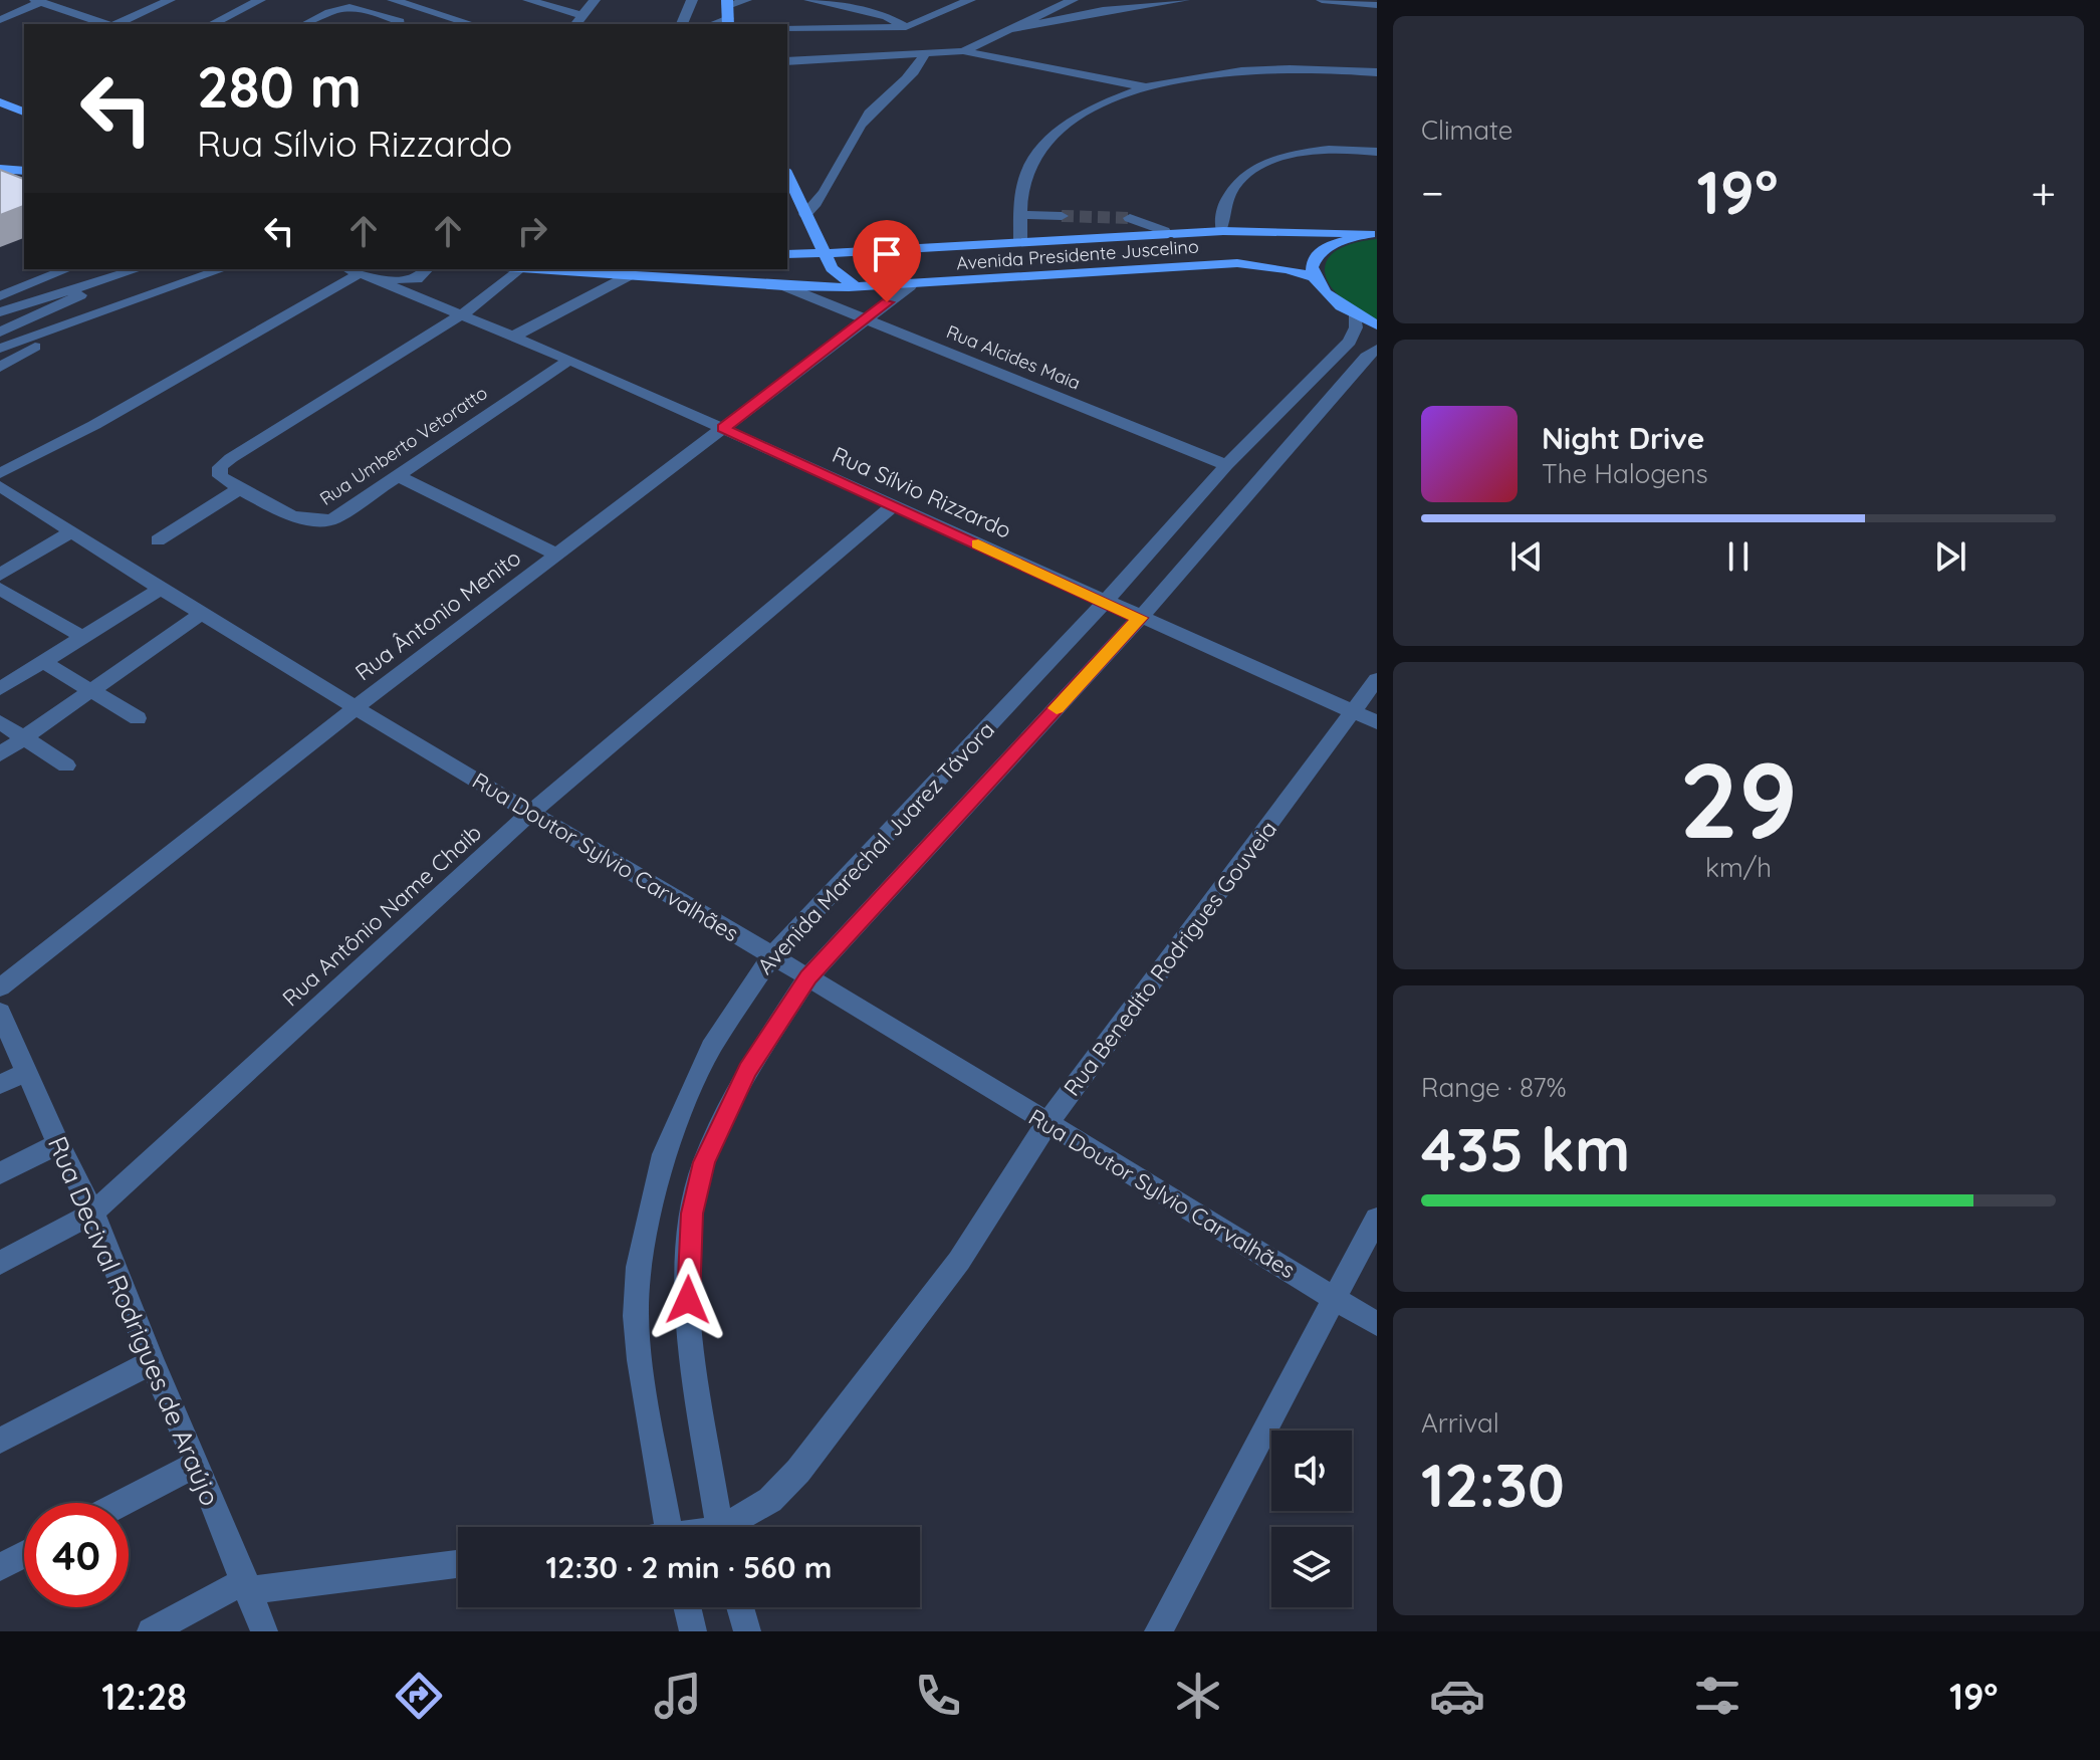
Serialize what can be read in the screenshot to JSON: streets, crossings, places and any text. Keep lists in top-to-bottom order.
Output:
{
  "streets": {
    "main road": ["Avenida Presidente Juscelino"],
    "street": [
      "Rua Alcides Maia",
      "Rua Umberto Vetoratto",
      "Rua Sílvio Rizzardo",
      "Rua Ântonio Menito",
      "Avenida Marechal Juarez Távora",
      "Rua Doutor Sylvio Carvalhães",
      "Rua Antônio Name Chaib",
      "Rua Benedito Rodrigues Gouveia",
      "Rua Decival Rodrigues de Araújo"
    ]
  },
  "crossings": [
    ["Avenida Presidente Juscelino", "Rua Alcides Maia"],
    ["Avenida Presidente Juscelino", "Rua Ântonio Menito"],
    ["Rua Alcides Maia", "Rua Ântonio Menito"],
    ["Rua Alcides Maia", "Avenida Marechal Juarez Távora"],
    ["Rua Umberto Vetoratto", "Rua Sílvio Rizzardo"],
    ["Rua Sílvio Rizzardo", "Rua Ântonio Menito"],
    ["Rua Sílvio Rizzardo", "Avenida Marechal Juarez Távora"],
    ["Rua Sílvio Rizzardo", "Rua Antônio Name Chaib"],
    ["Rua Sílvio Rizzardo", "Rua Benedito Rodrigues Gouveia"],
    ["Rua Ântonio Menito", "Rua Doutor Sylvio Carvalhães"],
    ["Avenida Marechal Juarez Távora", "Rua Doutor Sylvio Carvalhães"],
    ["Rua Doutor Sylvio Carvalhães", "Rua Antônio Name Chaib"],
    ["Rua Doutor Sylvio Carvalhães", "Rua Benedito Rodrigues Gouveia"],
    ["Rua Antônio Name Chaib", "Rua Decival Rodrigues de Araújo"]
  ],
  "page": {
    "tile": [
      "Climate",
      ["29", "km/h"],
      ["Range · 87%", "435 km"],
      ["Arrival", "12:30"]
    ],
    "turn": ["280 m", "Rua Sílvio Rizzardo"],
    "heat": ["−", "19°", "+"],
    "song": ["Night Drive", "The Halogens"],
    "limit": "40",
    "trip": "12:30 · 2 min · 560 m",
    "tabs": ["12:28", "19°"]
  }
}
